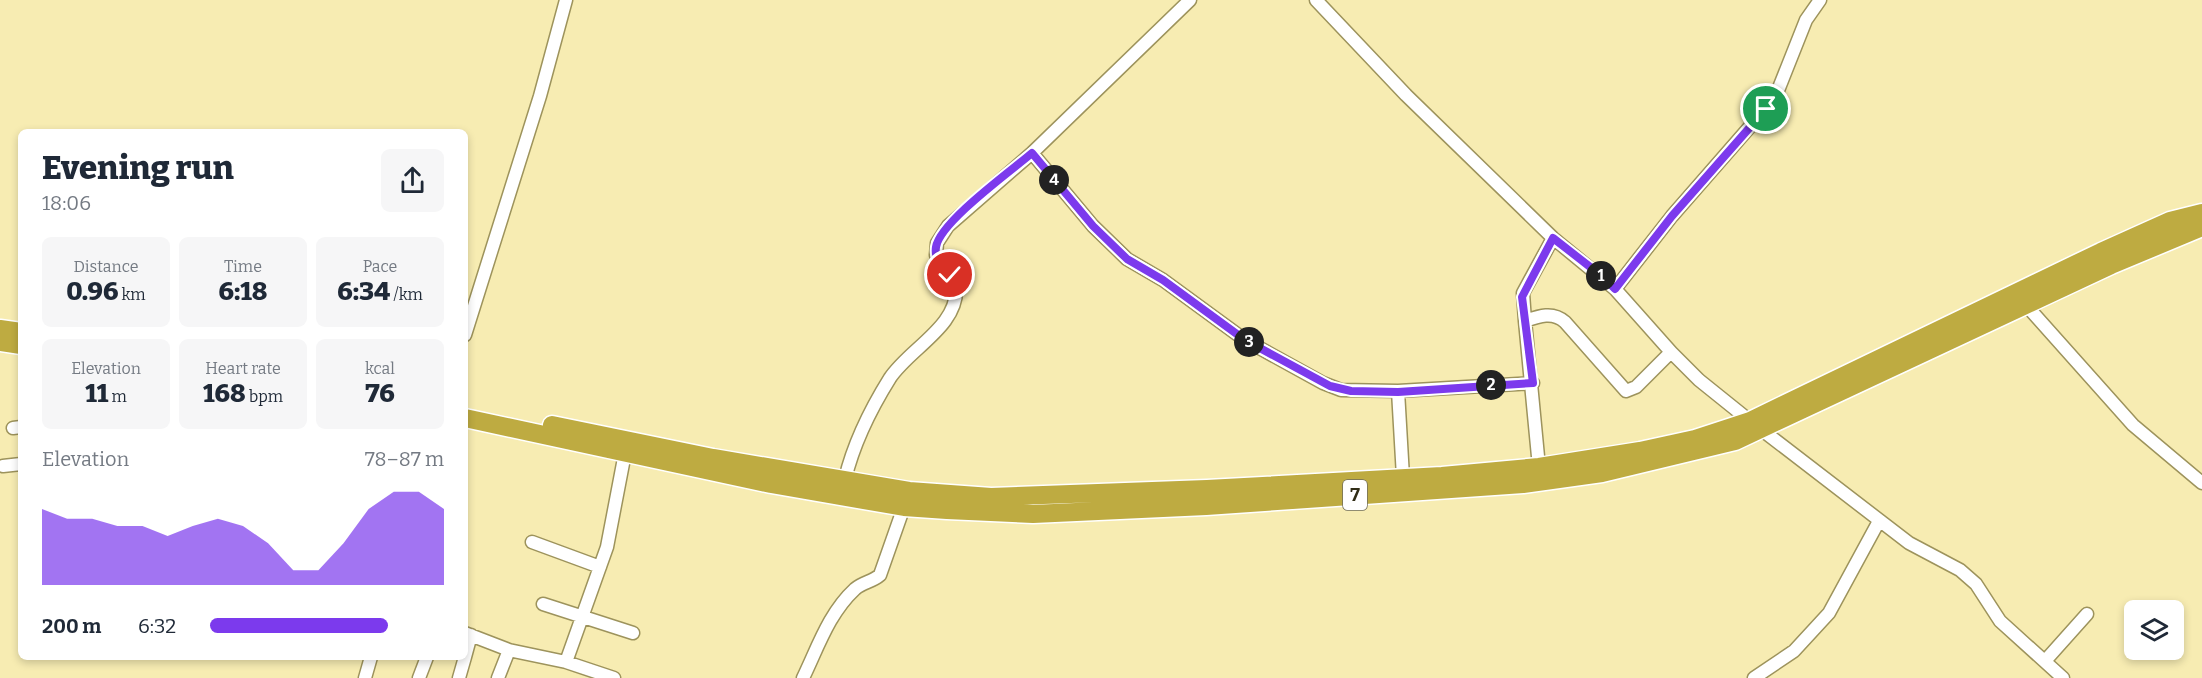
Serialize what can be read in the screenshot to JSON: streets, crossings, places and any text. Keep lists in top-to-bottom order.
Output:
{
  "streets": {
    "highway": ["7"]
  },
  "page": {
    "heading": ["Evening run", "18:06"],
    "pins": [
      "4",
      "1",
      "3",
      "2"
    ],
    "stats": [
      ["Distance", "0.96 km"],
      ["Time", "6:18"],
      ["Pace", "6:34 /km"],
      ["Elevation", "11 m"],
      ["Heart rate", "168 bpm"],
      ["kcal", "76"]
    ],
    "chart": ["Elevation", "78–87 m"],
    "list": [
      {
        "name": "200 m",
        "note": "6:32"
      }
    ]
  }
}
